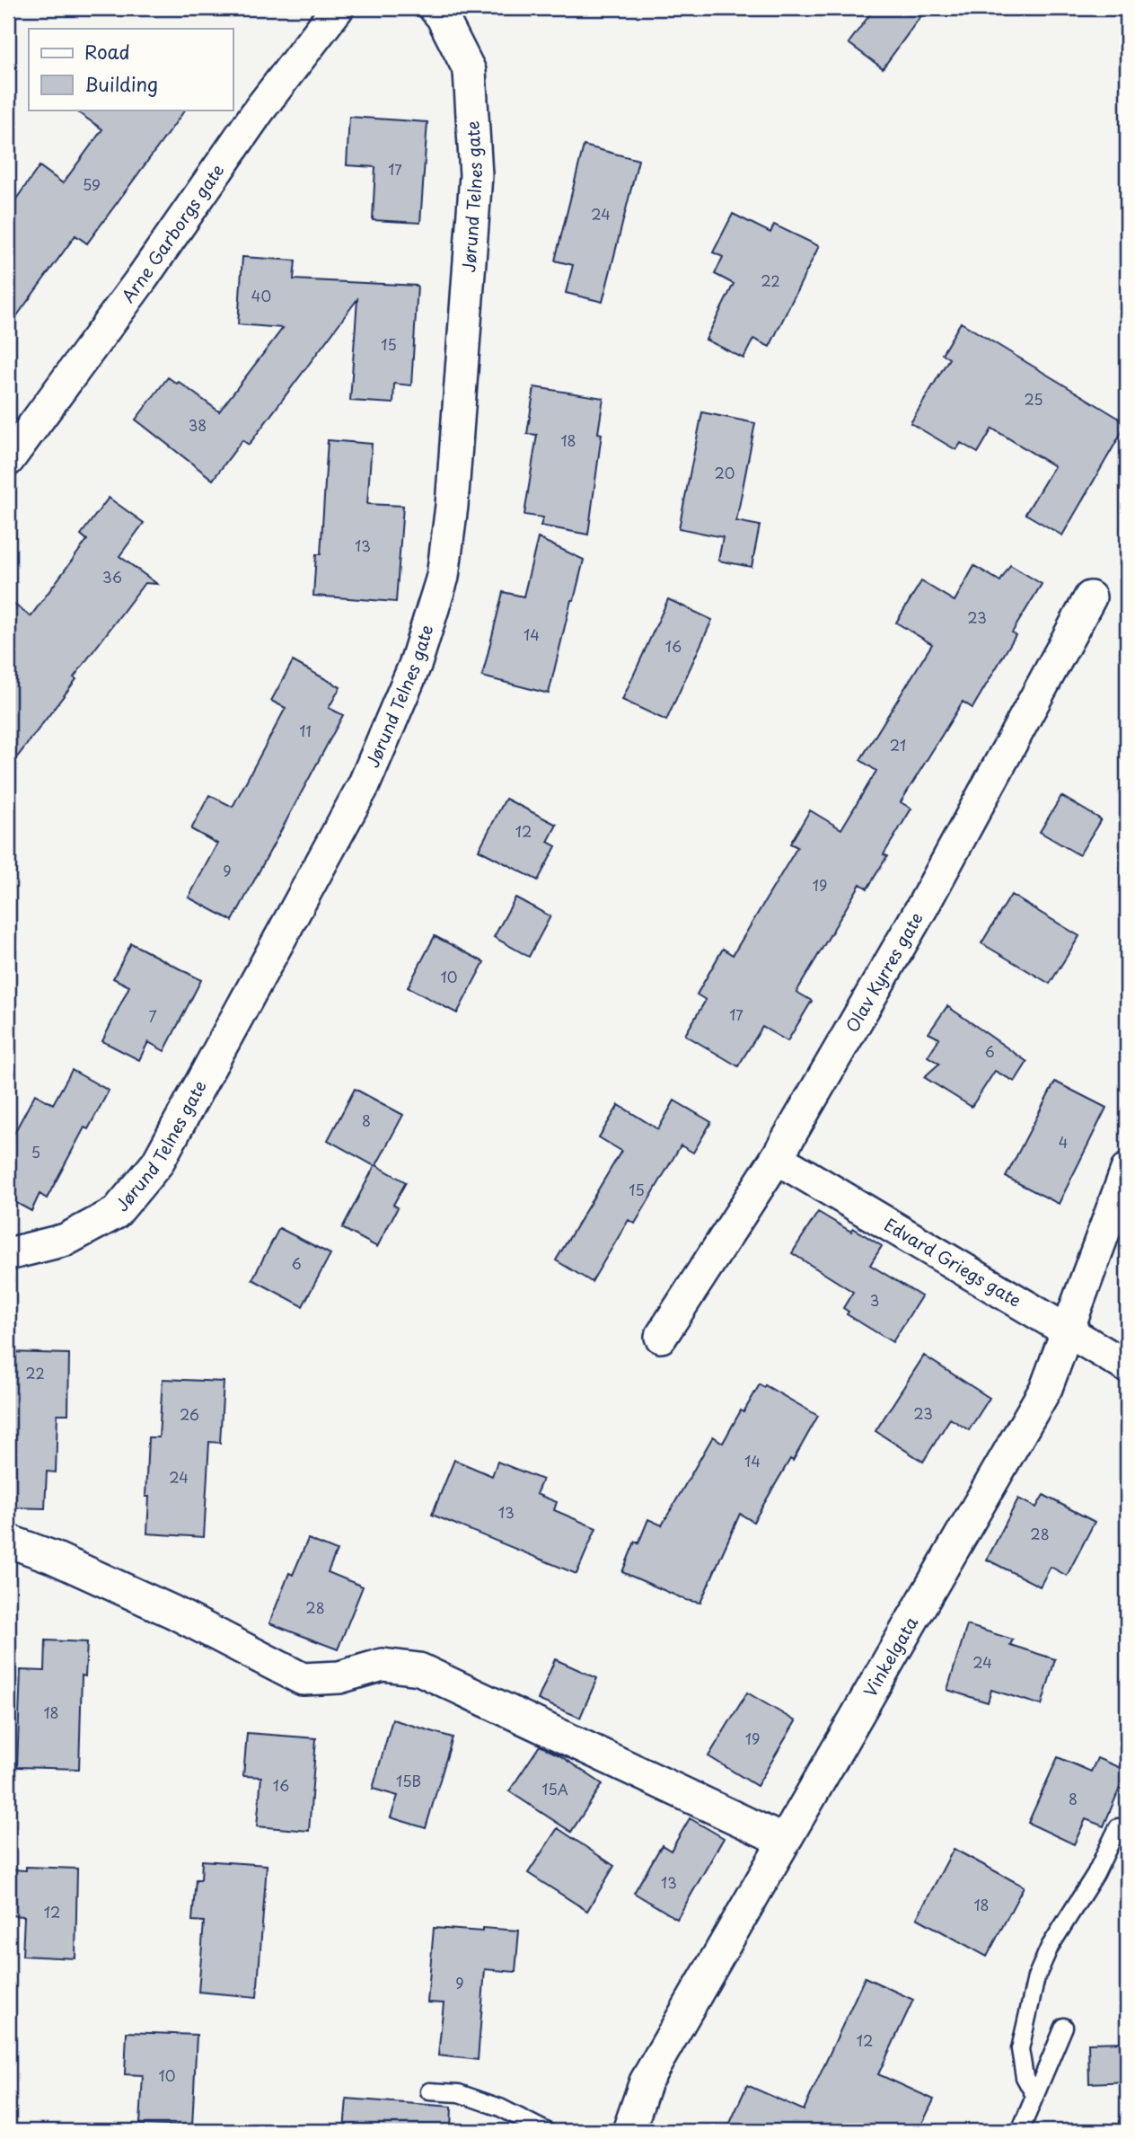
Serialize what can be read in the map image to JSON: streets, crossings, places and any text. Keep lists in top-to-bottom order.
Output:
{
  "streets": {
    "street": [
      "Jørund Telnes gate",
      "Arne Garborgs gate",
      "Olav Kyrres gate",
      "Edvard Griegs gate",
      "Vinkelgata"
    ]
  },
  "crossings": [
    ["Olav Kyrres gate", "Edvard Griegs gate"],
    ["Edvard Griegs gate", "Vinkelgata"]
  ],
  "house_numbers": [
    "17",
    "59",
    "24",
    "22",
    "40",
    "15",
    "25",
    "38",
    "18",
    "20",
    "13",
    "36",
    "23",
    "14",
    "16",
    "11",
    "21",
    "12",
    "9",
    "19",
    "10",
    "17",
    "7",
    "6",
    "8",
    "4",
    "5",
    "15",
    "6",
    "3",
    "22",
    "23",
    "26",
    "14",
    "24",
    "13",
    "28",
    "28",
    "24",
    "18",
    "19",
    "15B",
    "16",
    "15A",
    "8",
    "13",
    "18",
    "12",
    "9",
    "12",
    "10"
  ],
  "legend": ["Road", "Building"]
}
